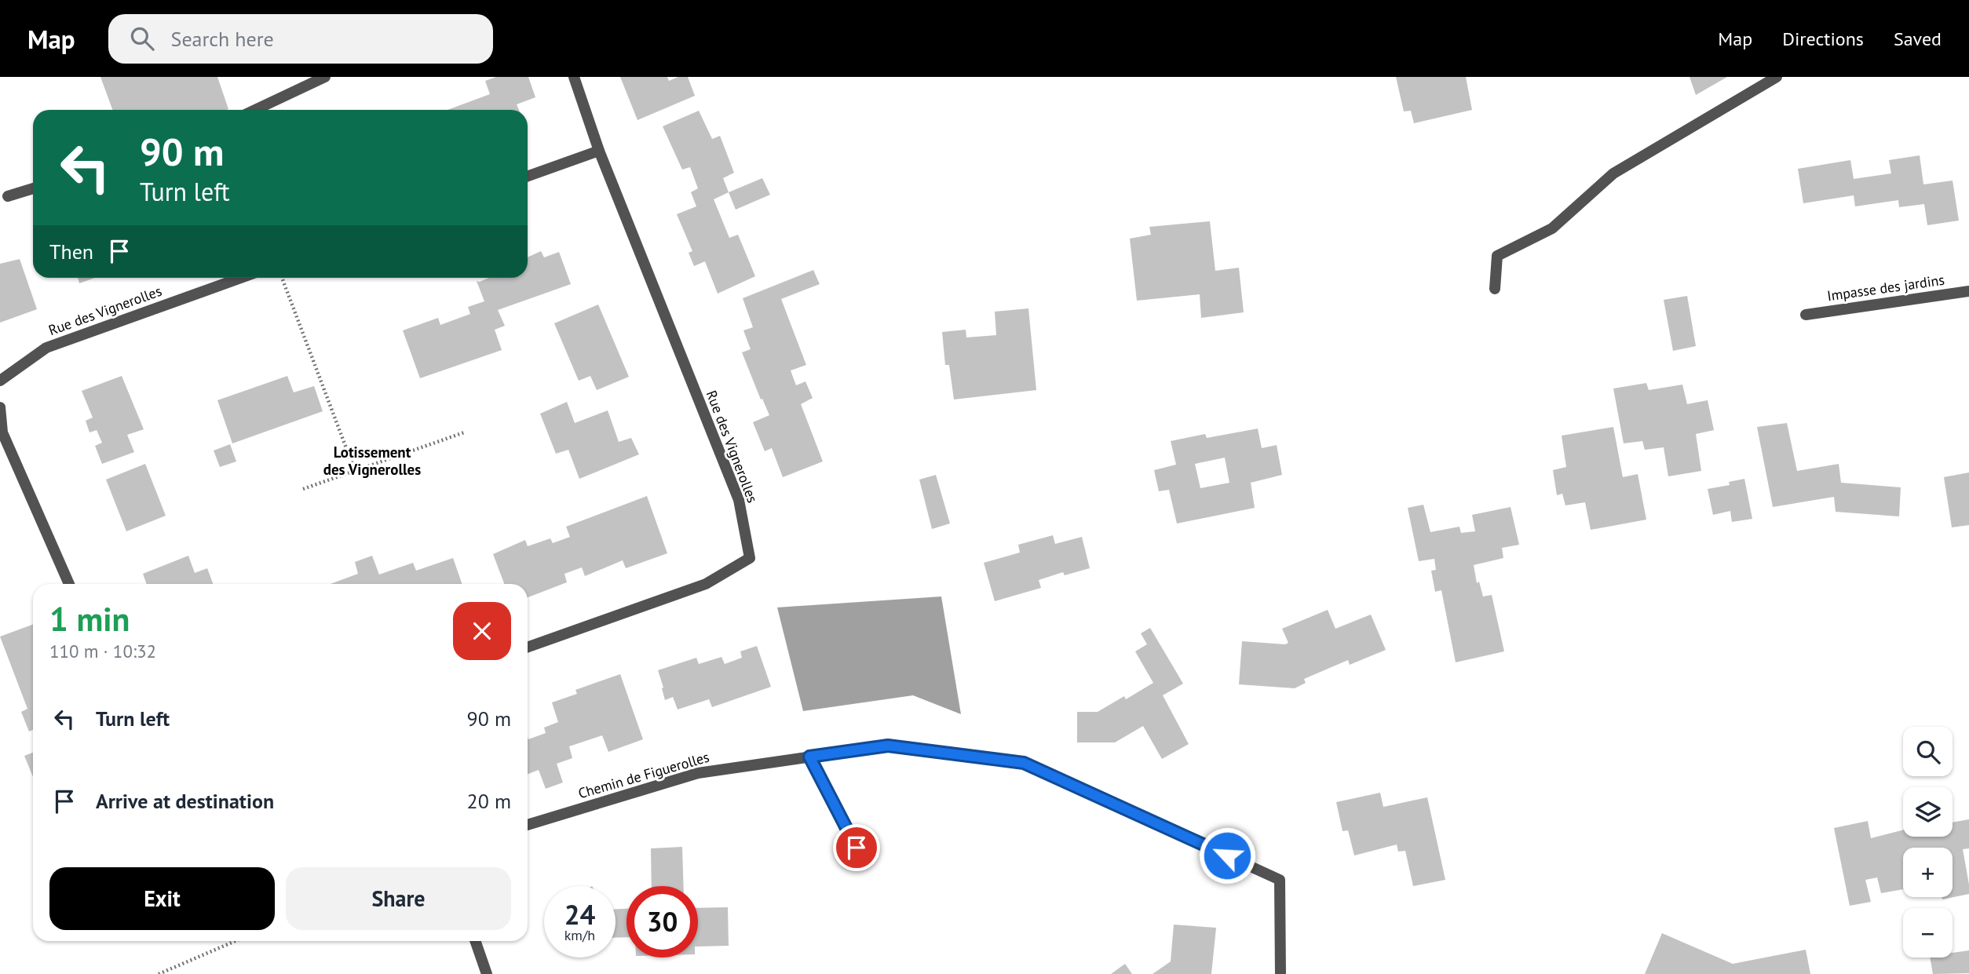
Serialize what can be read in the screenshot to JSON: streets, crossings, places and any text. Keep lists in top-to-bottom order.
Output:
{
  "streets": {
    "street": ["Impasse des jardins", "Rue des Vignerolles", "Chemin de Figuerolles"]
  },
  "districts": ["Lotissement des Vignerolles"],
  "page": {
    "header": "Map",
    "search": "Search here",
    "nav": ["Map", "Directions", "Saved"],
    "turn": ["90 m", "Turn left"],
    "then": "Then",
    "heading": ["1 min", "110 m · 10:32"],
    "list": [
      {
        "name": "Turn left",
        "value": "90 m"
      },
      {
        "name": "Arrive at destination",
        "value": "20 m"
      }
    ],
    "map_buttons": ["+", "−"],
    "buttons": ["Exit", "Share"],
    "speed": "24 km/h",
    "limit": "30"
  }
}
